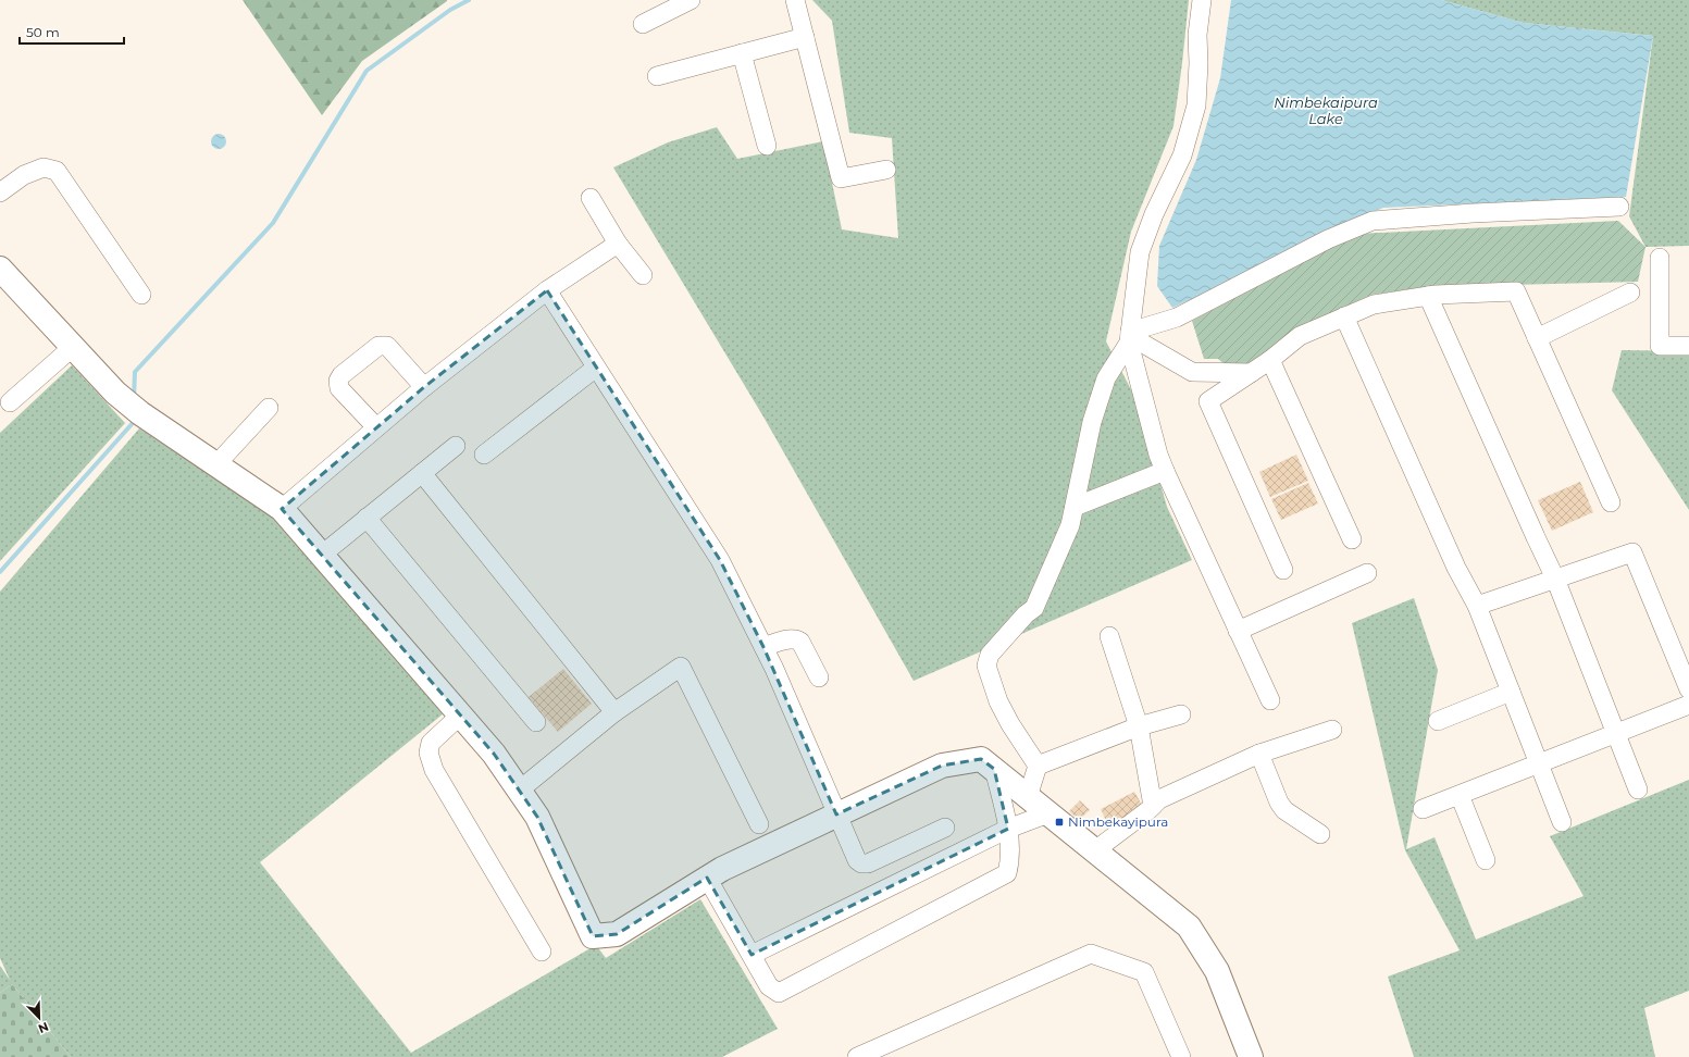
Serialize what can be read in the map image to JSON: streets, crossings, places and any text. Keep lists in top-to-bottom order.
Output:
{
  "water": ["Nimbekaipura Lake"],
  "places": {
    "transit": ["Nimbekayipura"]
  },
  "scale_bar": "50 m",
  "north": "bottom right"
}
